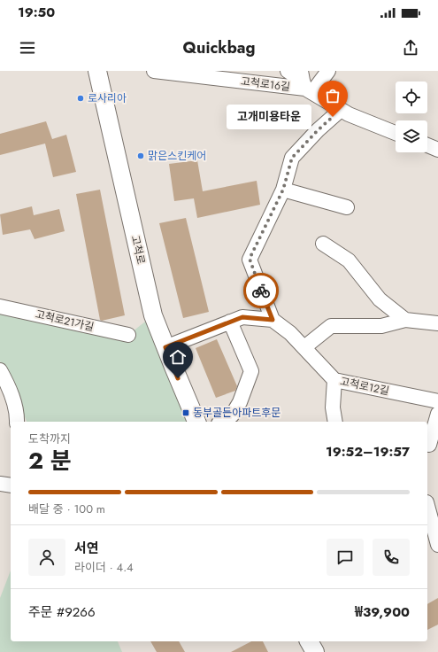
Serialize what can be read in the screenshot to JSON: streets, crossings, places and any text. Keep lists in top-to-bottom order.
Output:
{
  "streets": {
    "main road": ["고척로"],
    "street": ["고척로16길", "고척로21가길", "고척로12길"]
  },
  "places": {
    "other": ["로사리아", "고개미용타운", "맑은스킨케어"],
    "transit": ["동부골든아파트후문"]
  },
  "page": {
    "status": "19:50",
    "header": "Quickbag",
    "bubble": "고개미용타운",
    "heading": ["2 분", "도착까지", "19:52–19:57"],
    "panel": [
      "서연",
      "라이더 · 4.4",
      "주문 #9266",
      "₩39,900"
    ],
    "bar": "배달 중 · 100 m"
  }
}
